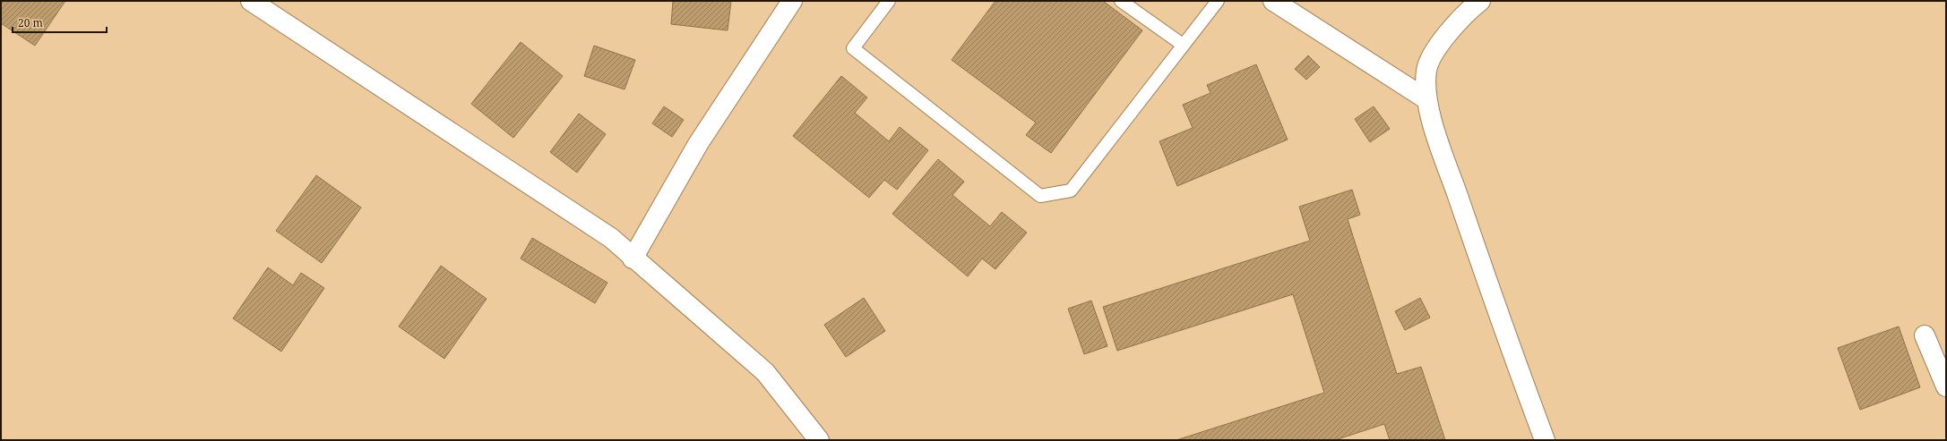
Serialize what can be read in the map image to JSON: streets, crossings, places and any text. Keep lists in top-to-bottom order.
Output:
{
  "scale_bar": "20 m"
}
